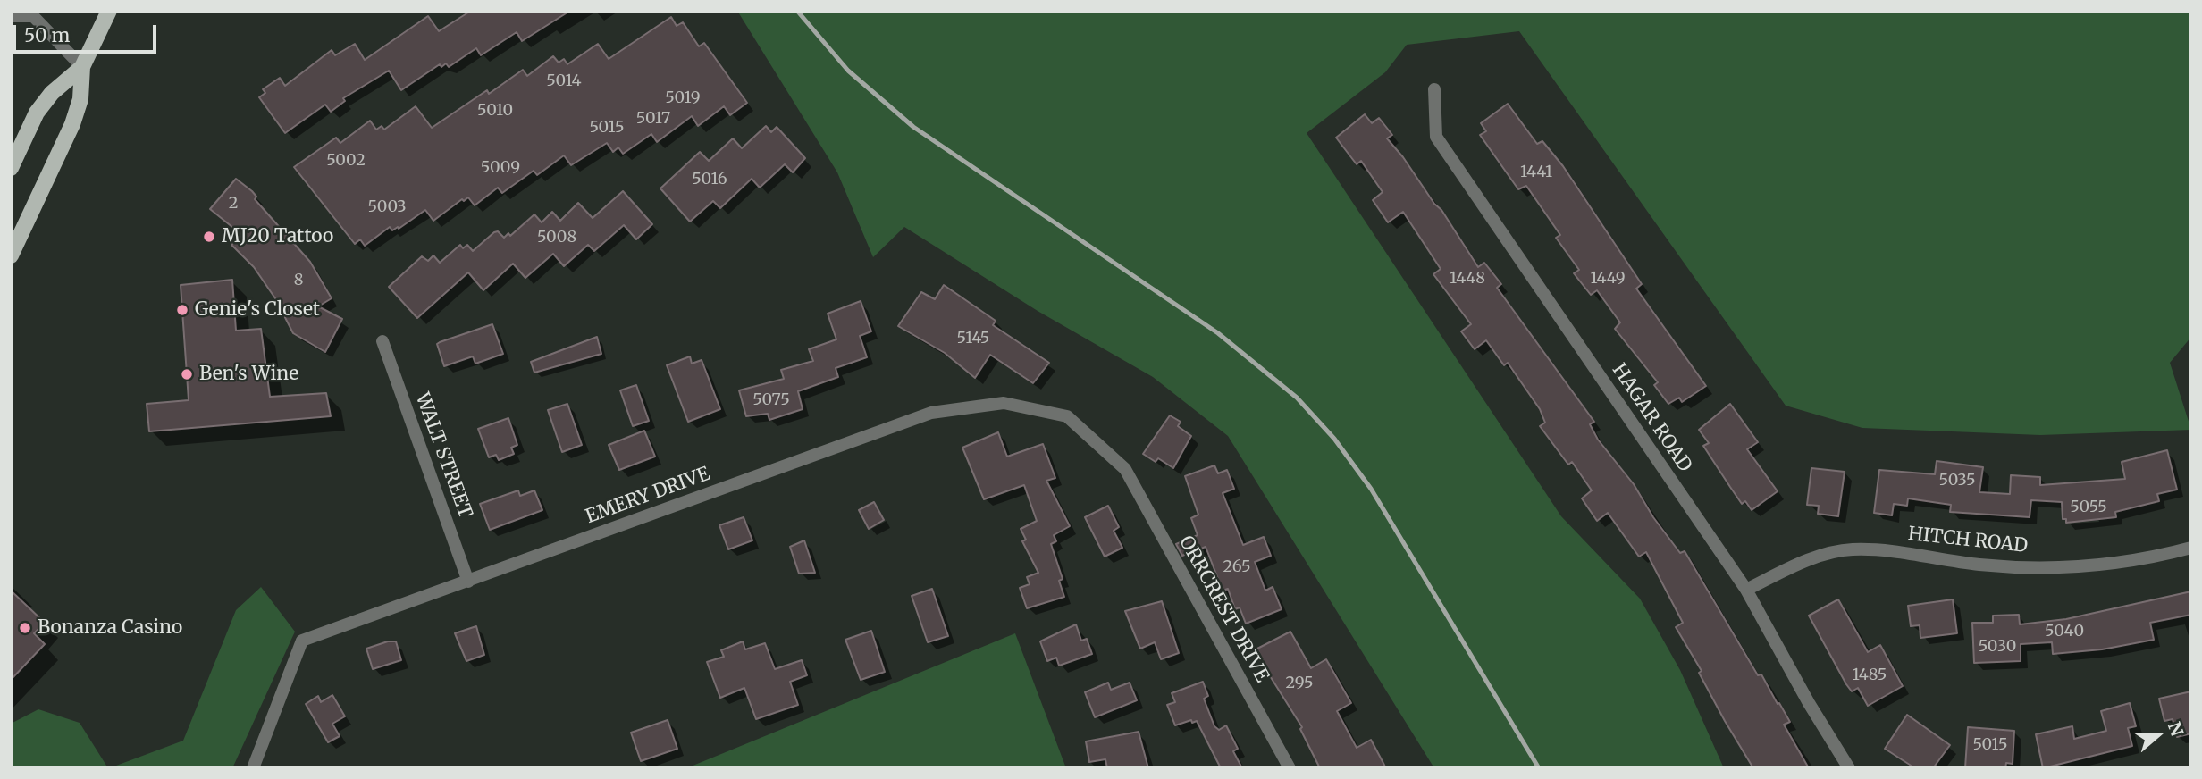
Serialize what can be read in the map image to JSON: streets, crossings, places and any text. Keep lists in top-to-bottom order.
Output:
{
  "streets": {
    "street": [
      "HAGAR ROAD",
      "WALT STREET",
      "EMERY DRIVE",
      "HITCH ROAD",
      "ORRCREST DRIVE"
    ]
  },
  "crossings": [
    ["HAGAR ROAD", "HITCH ROAD"],
    ["WALT STREET", "EMERY DRIVE"],
    ["EMERY DRIVE", "ORRCREST DRIVE"]
  ],
  "places": [
    "MJ20 Tattoo",
    "Genie's Closet",
    "Ben's Wine",
    "Bonanza Casino"
  ],
  "house_numbers": [
    "5014",
    "5019",
    "5010",
    "5017",
    "5015",
    "5002",
    "5009",
    "1441",
    "5016",
    "2",
    "5003",
    "5008",
    "1448",
    "1449",
    "8",
    "5145",
    "5075",
    "5035",
    "5055",
    "265",
    "5040",
    "5030",
    "1485",
    "295",
    "5015"
  ],
  "scale_bar": "50 m",
  "north": "right"
}
